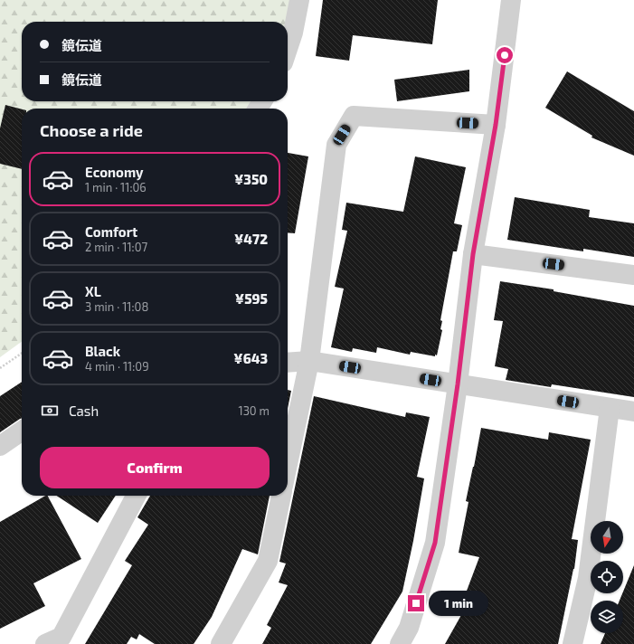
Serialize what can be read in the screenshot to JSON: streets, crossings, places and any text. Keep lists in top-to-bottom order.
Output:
{
  "north": "bottom",
  "page": {
    "banner": ["鏡伝道", "鏡伝道"],
    "heading": "Choose a ride",
    "list": [
      {
        "name": "Economy",
        "note": "1 min · 11:06",
        "value": "¥350"
      },
      {
        "name": "Comfort",
        "note": "2 min · 11:07",
        "value": "¥472"
      },
      {
        "name": "XL",
        "note": "3 min · 11:08",
        "value": "¥595"
      },
      {
        "name": "Black",
        "note": "4 min · 11:09",
        "value": "¥643"
      }
    ],
    "pay": ["Cash", "130 m"],
    "buttons": "Confirm",
    "bubble": "1 min"
  }
}
